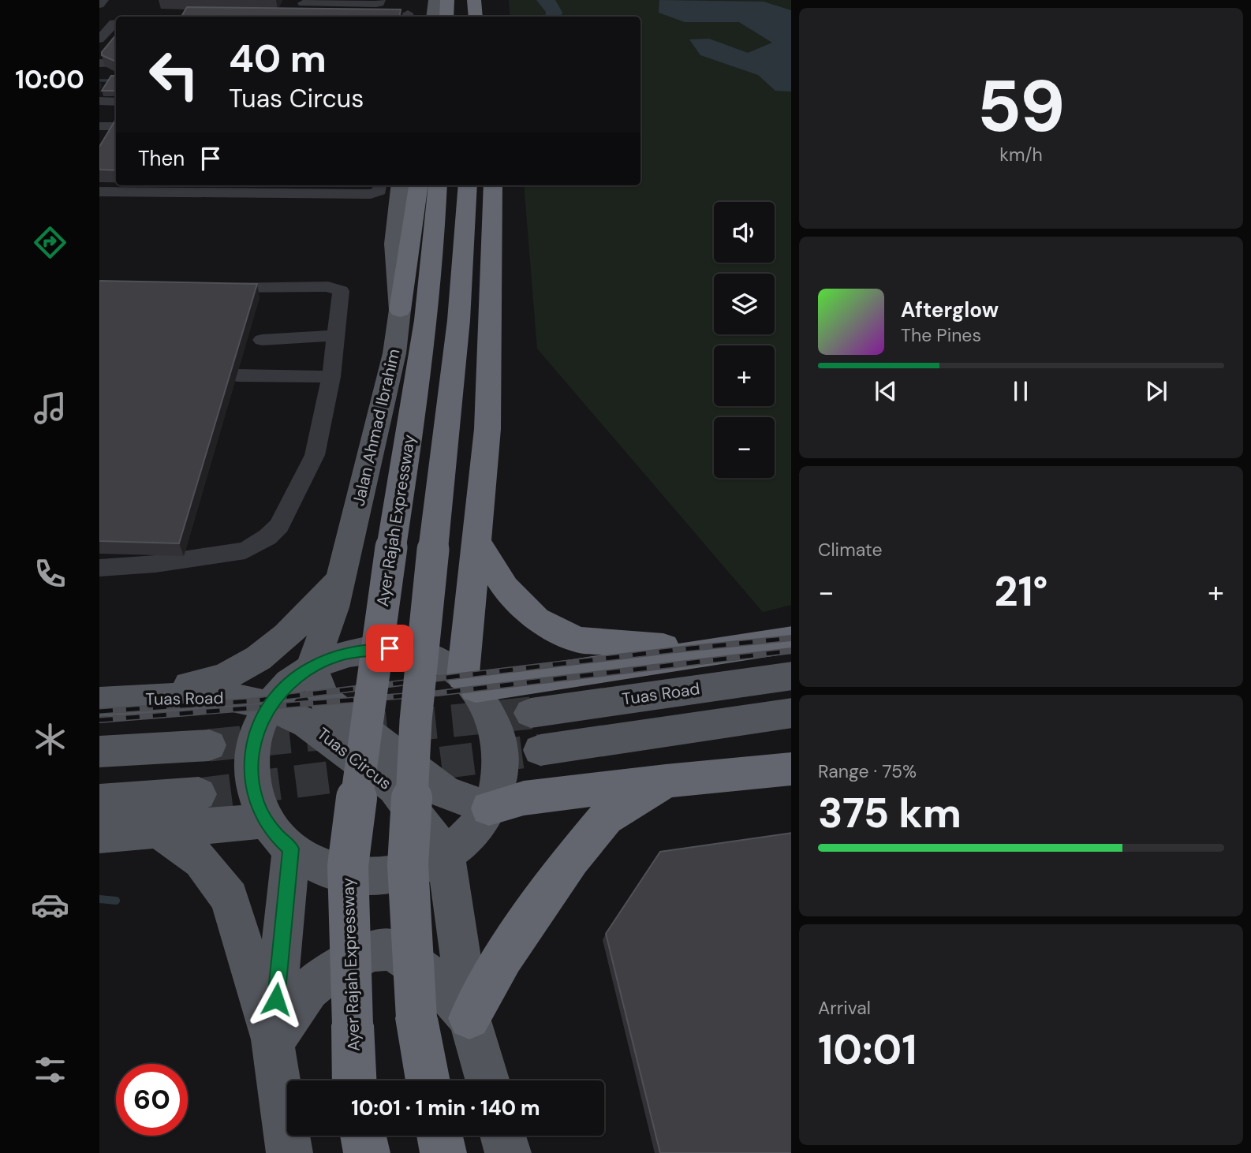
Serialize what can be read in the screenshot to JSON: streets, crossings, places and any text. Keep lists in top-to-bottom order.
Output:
{
  "streets": {
    "highway": ["Ayer Rajah Expressway"],
    "main road": ["Jalan Ahmad Ibrahim", "Tuas Road", "Tuas Circus"]
  },
  "crossings": [
    ["Jalan Ahmad Ibrahim", "Tuas Circus"],
    ["Tuas Road", "Tuas Circus"]
  ],
  "page": {
    "tabs": "10:00",
    "tile": [
      ["59", "km/h"],
      "Climate",
      ["Range · 75%", "375 km"],
      ["Arrival", "10:01"]
    ],
    "turn": ["40 m", "Tuas Circus"],
    "then": "Then",
    "map_buttons": ["+", "−"],
    "song": ["Afterglow", "The Pines"],
    "heat": ["−", "21°", "+"],
    "limit": "60",
    "trip": "10:01 · 1 min · 140 m"
  }
}
